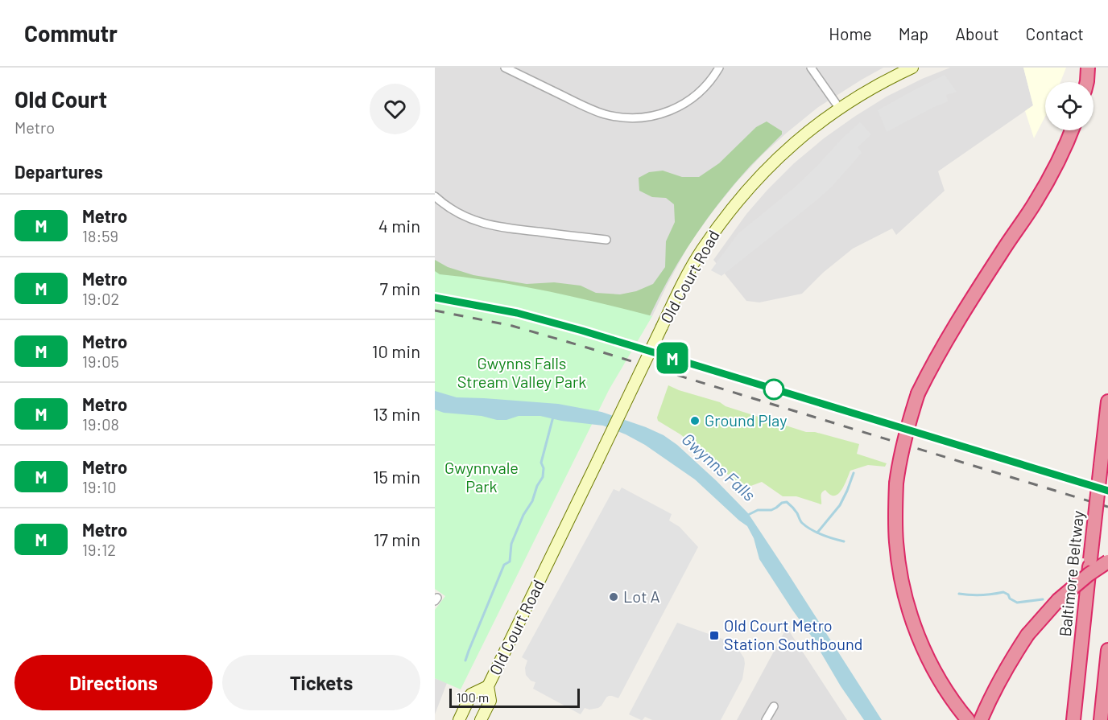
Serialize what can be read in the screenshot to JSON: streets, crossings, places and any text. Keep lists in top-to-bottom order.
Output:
{
  "streets": {
    "highway": ["Baltimore Beltway"],
    "main road": ["Old Court Road"]
  },
  "water": ["Gwynns Falls"],
  "parks": ["Gwynns Falls Stream Valley Park", "Gwynnvale Park"],
  "places": {
    "other": ["Ground Play", "Lot A"],
    "transit": ["Old Court Metro Station Southbound"]
  },
  "lines": ["metro line M"],
  "scale_bar": "100 m",
  "page": {
    "header": "Commutr",
    "nav": [
      "Home",
      "Map",
      "About",
      "Contact"
    ],
    "heading": [
      ["Old Court", "Metro"],
      "Departures"
    ],
    "on_map": "M",
    "list": [
      {
        "mark": "M",
        "name": "Metro",
        "note": "18:59",
        "value": "4 min"
      },
      {
        "mark": "M",
        "name": "Metro",
        "note": "19:02",
        "value": "7 min"
      },
      {
        "mark": "M",
        "name": "Metro",
        "note": "19:05",
        "value": "10 min"
      },
      {
        "mark": "M",
        "name": "Metro",
        "note": "19:08",
        "value": "13 min"
      },
      {
        "mark": "M",
        "name": "Metro",
        "note": "19:10",
        "value": "15 min"
      },
      {
        "mark": "M",
        "name": "Metro",
        "note": "19:12",
        "value": "17 min"
      }
    ],
    "buttons": ["Directions", "Tickets"],
    "scale": "100 m"
  }
}
